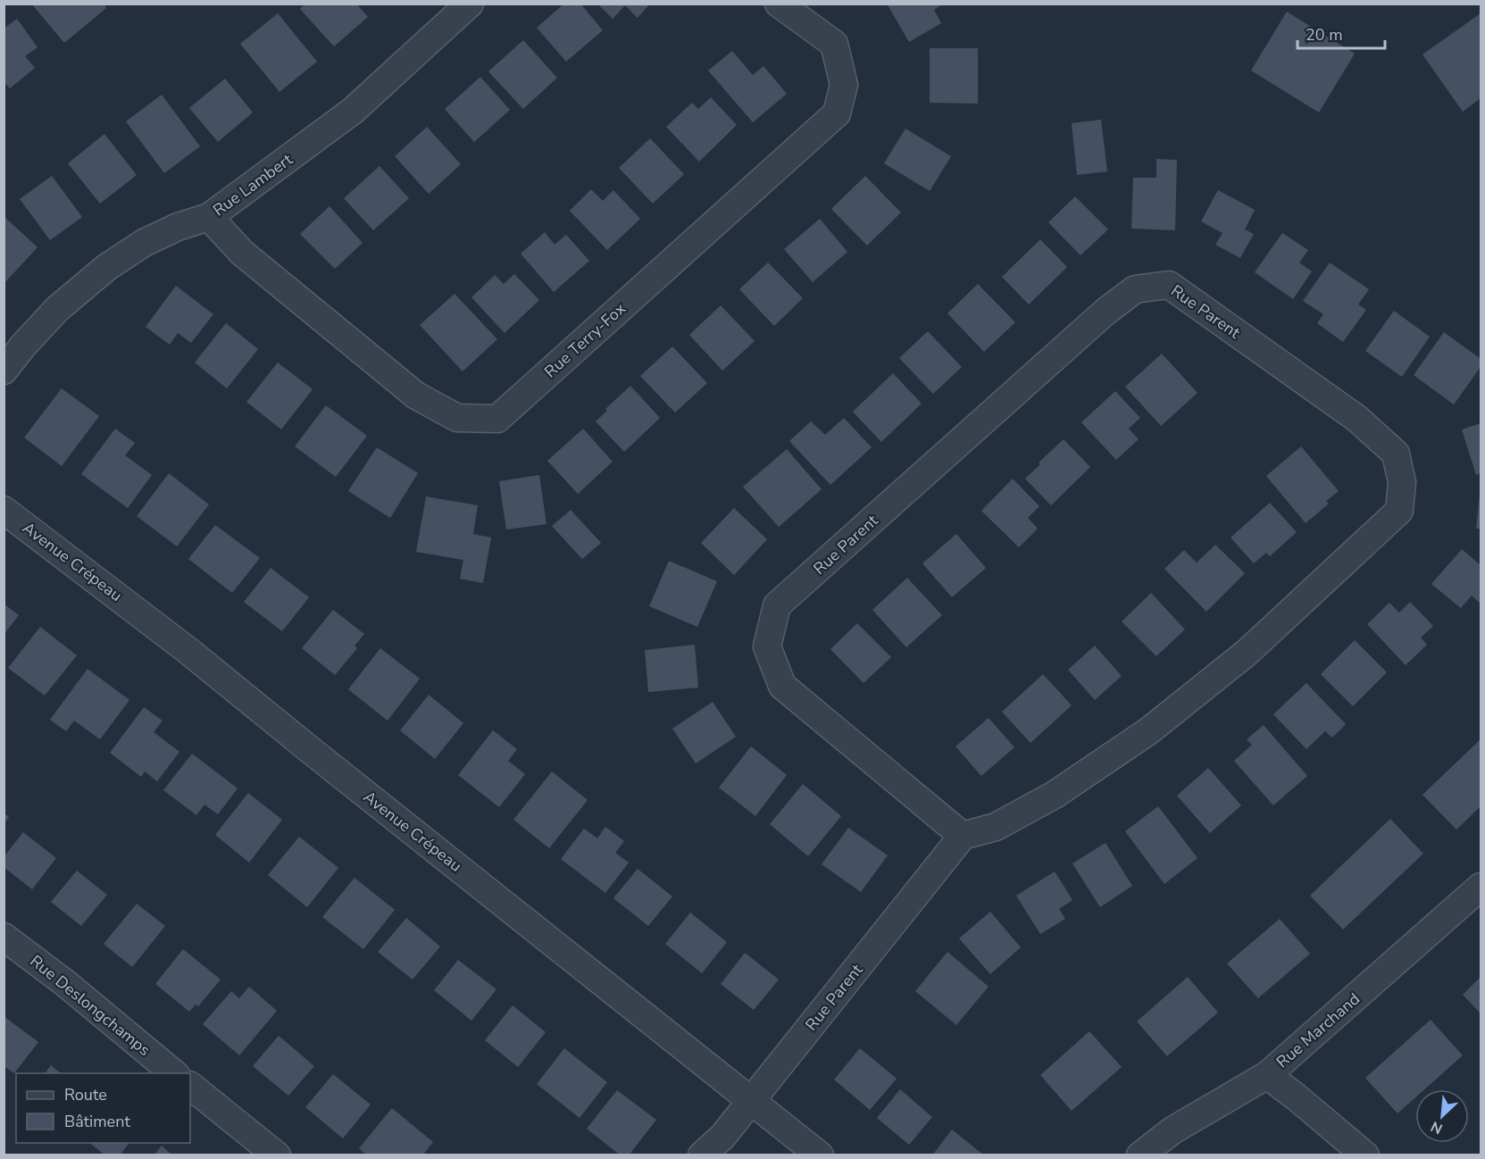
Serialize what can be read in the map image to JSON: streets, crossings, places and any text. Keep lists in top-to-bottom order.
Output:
{
  "streets": {
    "street": [
      "Rue Lambert",
      "Rue Parent",
      "Rue Terry-Fox",
      "Avenue Crépeau",
      "Rue Deslongchamps",
      "Rue Marchand"
    ]
  },
  "crossings": [
    ["Rue Lambert", "Rue Terry-Fox"],
    ["Rue Parent", "Avenue Crépeau"]
  ],
  "legend": ["Route", "Bâtiment"],
  "scale_bar": "20 m",
  "north": "bottom left"
}
